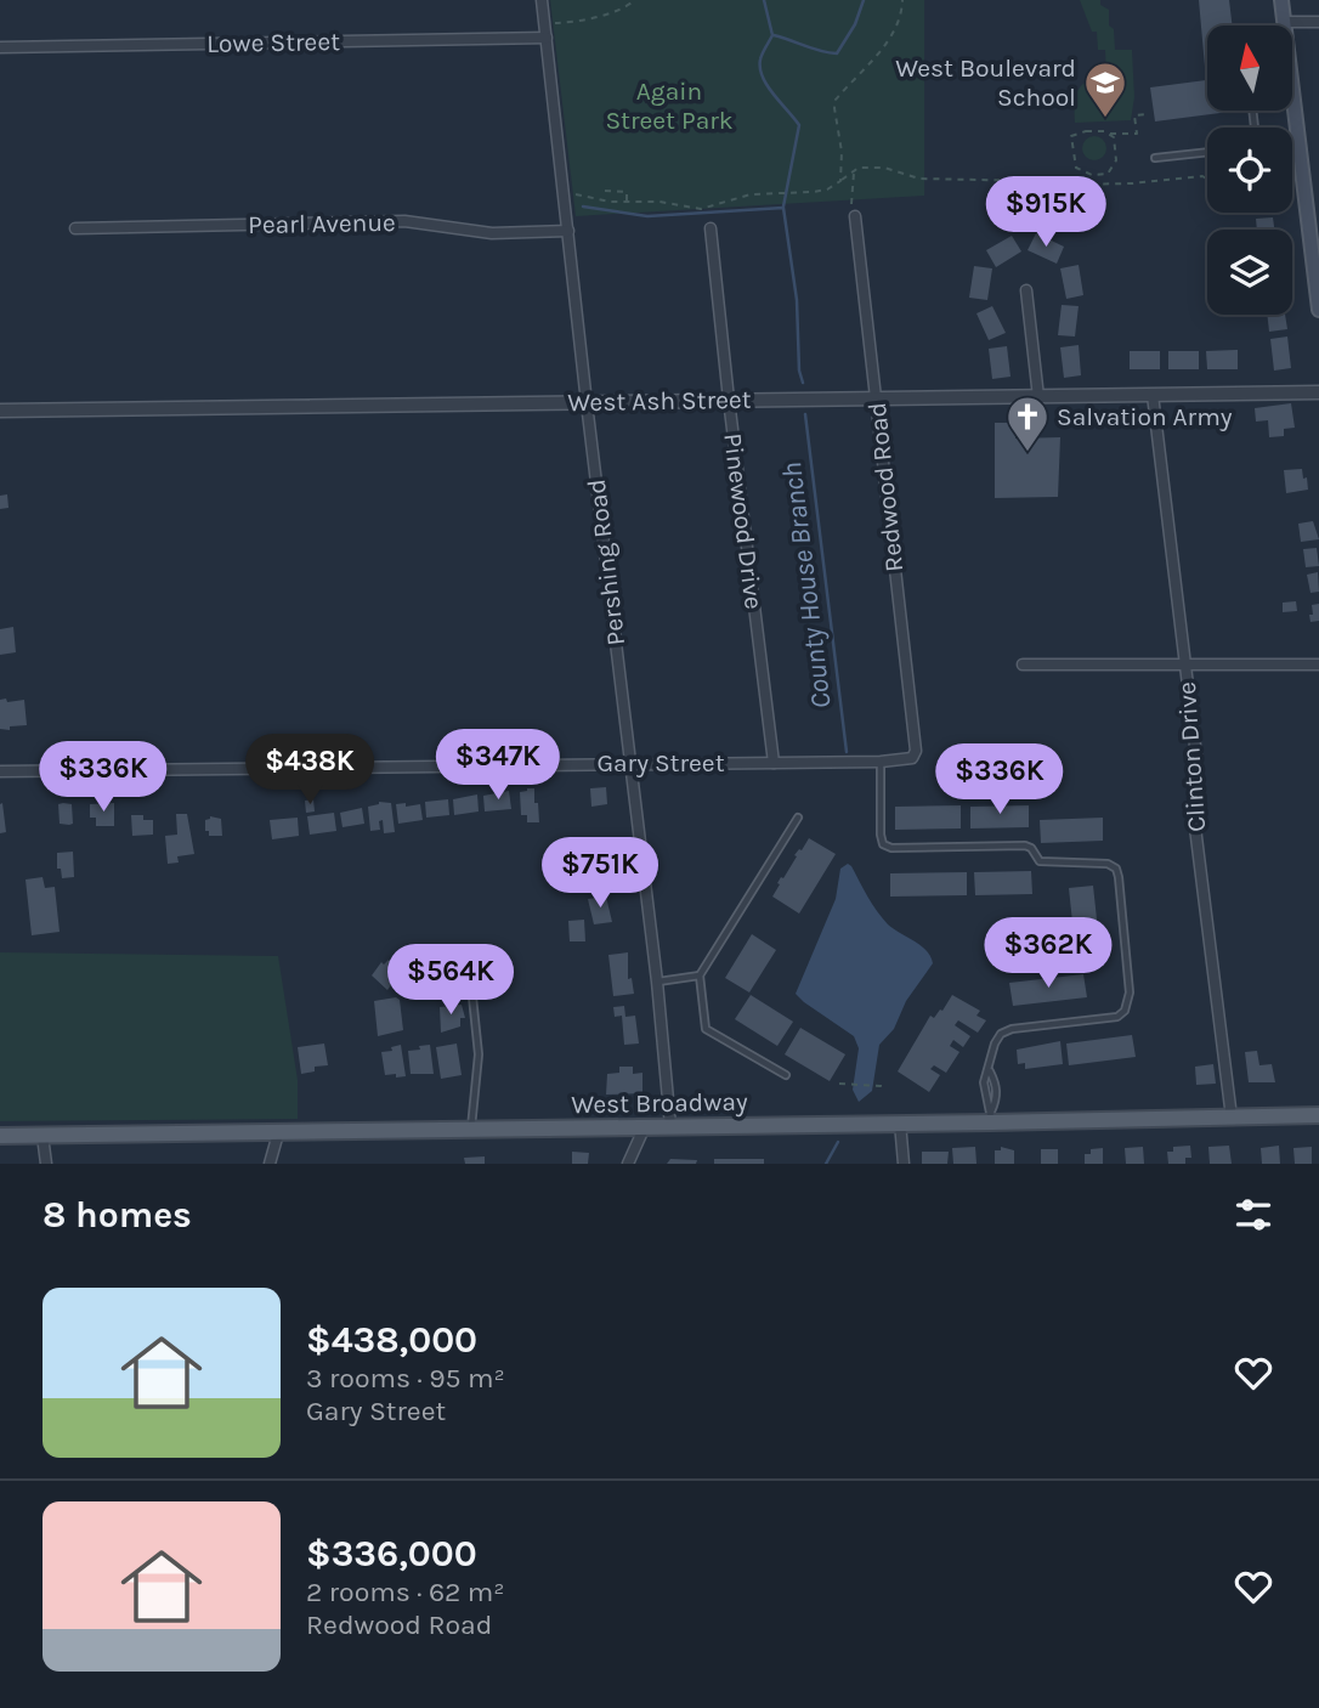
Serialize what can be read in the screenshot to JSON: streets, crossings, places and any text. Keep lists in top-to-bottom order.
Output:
{
  "streets": {
    "main road": ["West Broadway"],
    "street": [
      "Lowe Street",
      "Pearl Avenue",
      "West Ash Street",
      "Redwood Road",
      "Pinewood Drive",
      "Pershing Road",
      "Clinton Drive",
      "Gary Street"
    ]
  },
  "crossings": [
    ["Lowe Street", "Pershing Road"],
    ["Pearl Avenue", "Pershing Road"],
    ["West Ash Street", "Redwood Road"],
    ["West Ash Street", "Pinewood Drive"],
    ["West Ash Street", "Pershing Road"],
    ["West Ash Street", "Clinton Drive"],
    ["Redwood Road", "Gary Street"],
    ["Pinewood Drive", "Gary Street"],
    ["Pershing Road", "Gary Street"],
    ["Pershing Road", "West Broadway"],
    ["Clinton Drive", "West Broadway"]
  ],
  "water": ["County House Branch"],
  "parks": ["Again Street Park"],
  "places": {
    "school or university": ["West Boulevard School"],
    "church": ["Salvation Army"]
  },
  "north": "top",
  "page": {
    "price": [
      "$915K",
      "$347K",
      "$438K",
      "$336K",
      "$336K",
      "$751K",
      "$362K",
      "$564K"
    ],
    "heading": "8 homes",
    "list": [
      {
        "name": "$438,000",
        "note": "3 rooms · 95 m² · Gary Street"
      },
      {
        "name": "$336,000",
        "note": "2 rooms · 62 m² · Redwood Road"
      }
    ]
  }
}
